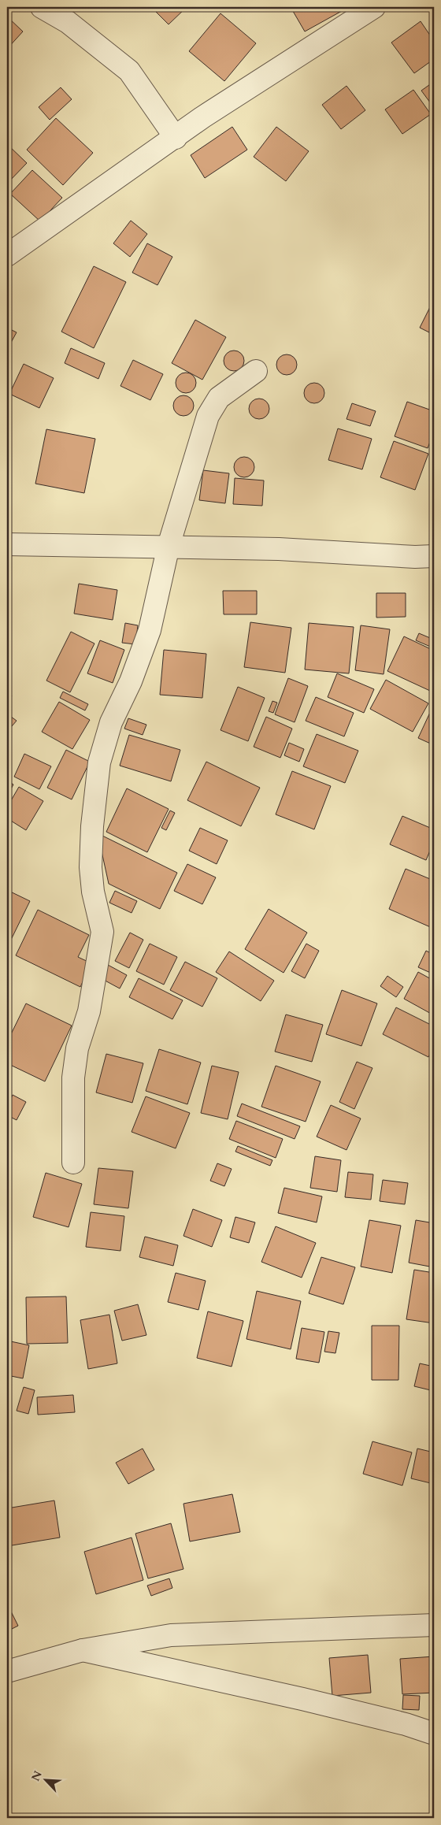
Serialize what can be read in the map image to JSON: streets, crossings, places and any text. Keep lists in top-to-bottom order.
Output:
{
  "north": "top left"
}
